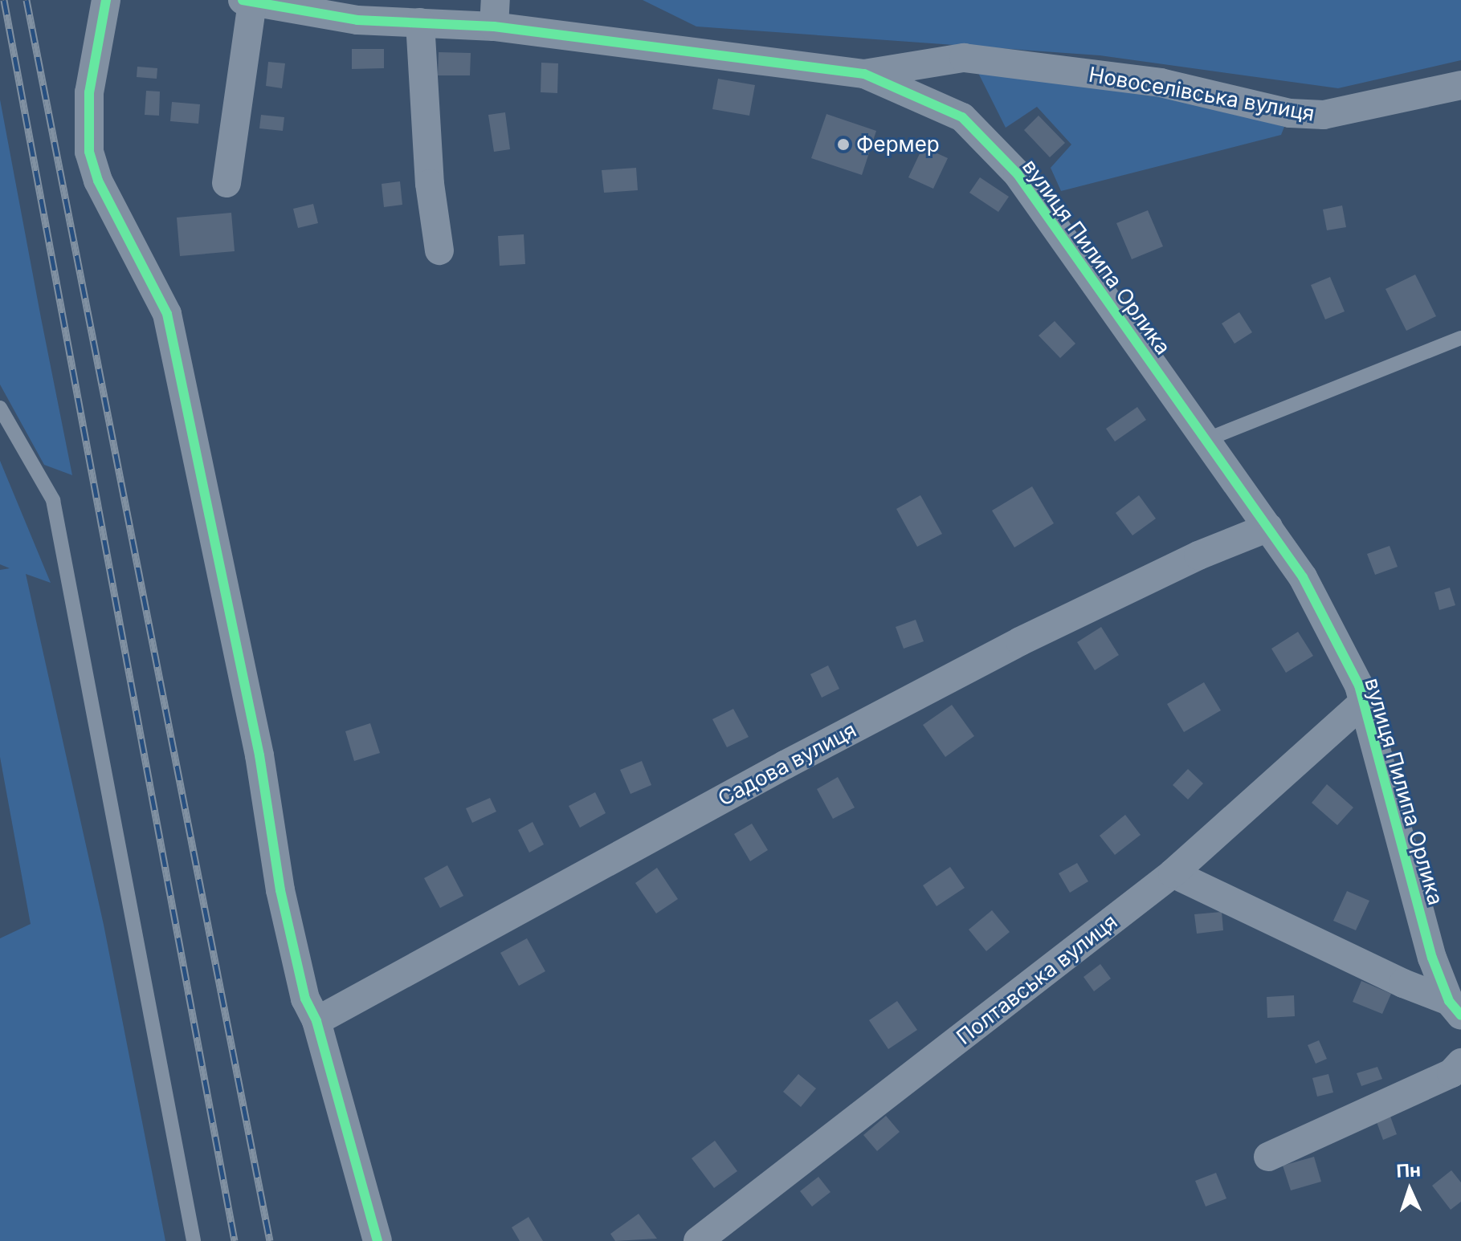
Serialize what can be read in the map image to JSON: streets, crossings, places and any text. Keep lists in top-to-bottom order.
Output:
{
  "streets": {
    "street": [
      "Новоселівська вулиця",
      "вулиця Пилипа Орлика",
      "Садова вулиця",
      "Полтавська вулиця"
    ]
  },
  "crossings": [
    ["Новоселівська вулиця", "вулиця Пилипа Орлика"],
    ["вулиця Пилипа Орлика", "Садова вулиця"],
    ["вулиця Пилипа Орлика", "Полтавська вулиця"]
  ],
  "places": ["Фермер"],
  "north": "top"
}
